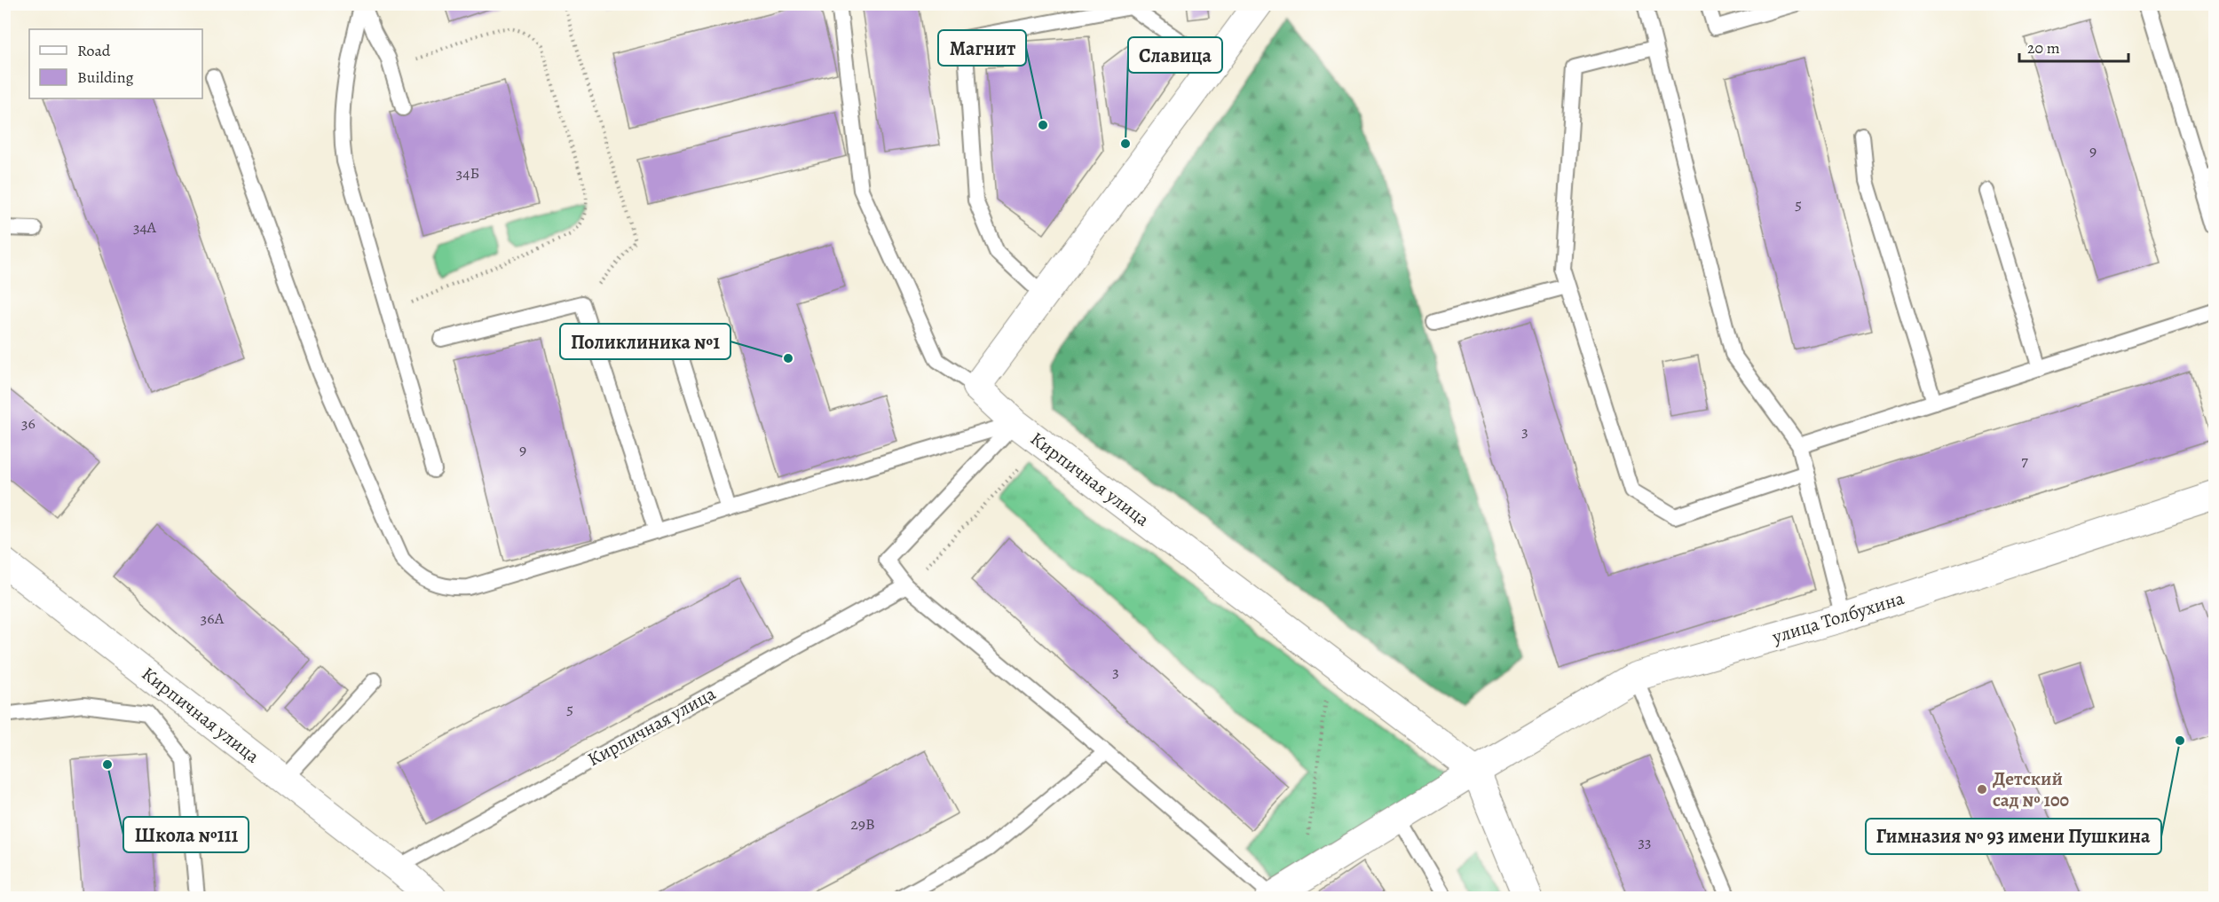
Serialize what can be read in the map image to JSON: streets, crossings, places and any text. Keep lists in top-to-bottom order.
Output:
{
  "streets": {
    "street": ["Кирпичная улица", "улица Толбухина"]
  },
  "crossings": [
    ["Кирпичная улица", "улица Толбухина"]
  ],
  "places": [
    "Магнит",
    "Славица",
    "Поликлиника №1",
    "Гимназия № 93 имени Пушкина",
    "Школа №111",
    "Детский сад № 100"
  ],
  "house_numbers": [
    "9",
    "34Б",
    "5",
    "34А",
    "36",
    "3",
    "9",
    "7",
    "36А",
    "3",
    "5",
    "29В",
    "33"
  ],
  "legend": ["Road", "Building"],
  "scale_bar": "20 m"
}
